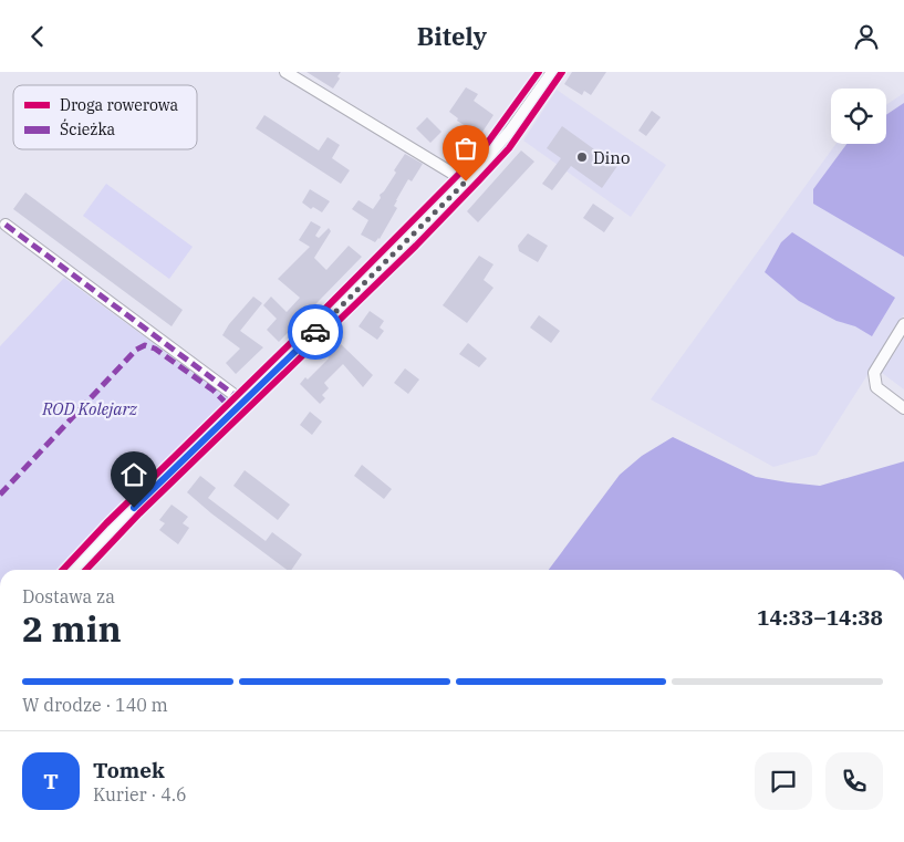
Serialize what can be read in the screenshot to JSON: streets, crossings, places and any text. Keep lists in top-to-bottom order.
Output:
{
  "parks": ["ROD Kolejarz"],
  "places": ["Dino"],
  "legend": ["Droga rowerowa", "Ścieżka"],
  "page": {
    "header": "Bitely",
    "heading": ["2 min", "Dostawa za", "14:33–14:38"],
    "panel": ["Tomek", "Kurier · 4.6"],
    "bar": "W drodze · 140 m",
    "round": "T"
  }
}
